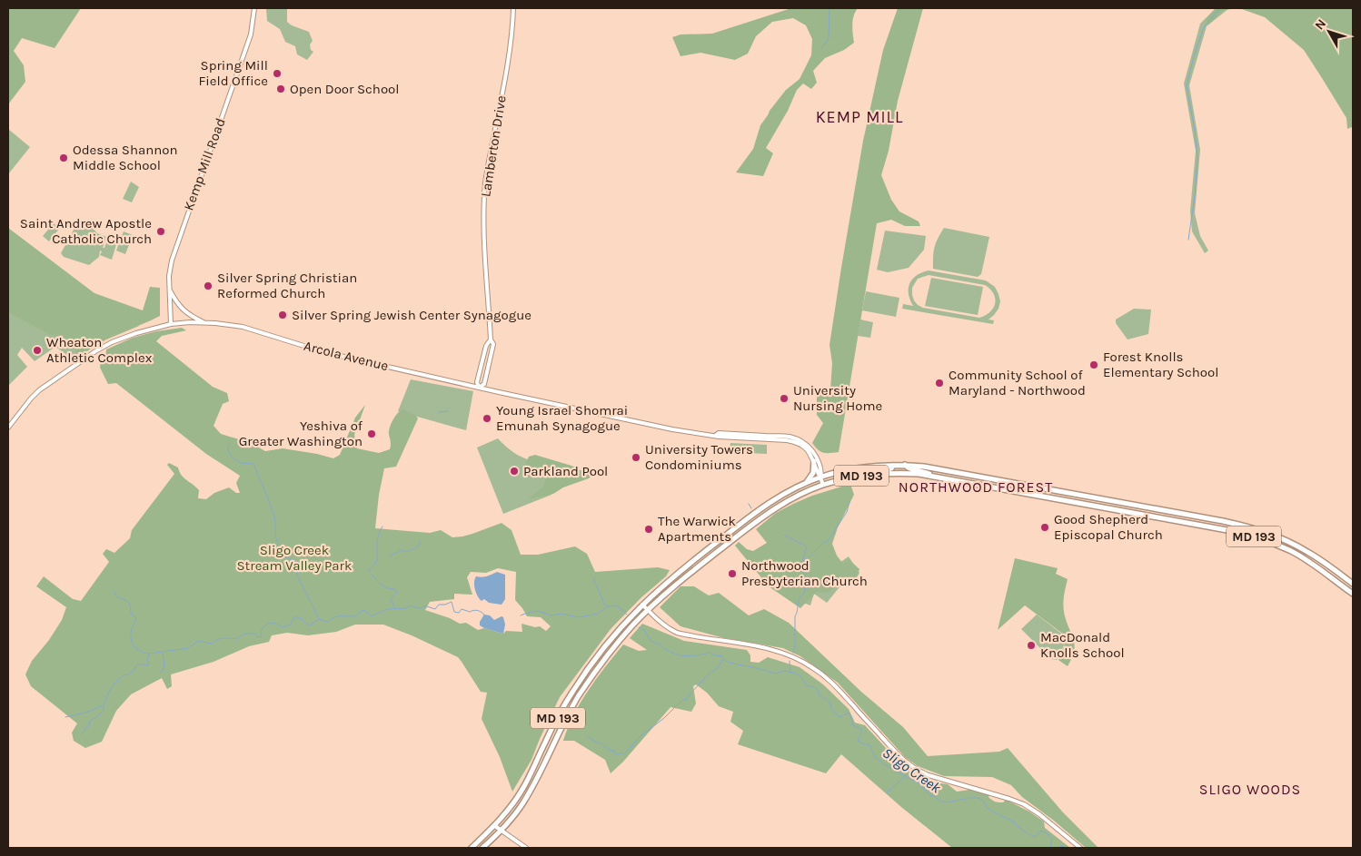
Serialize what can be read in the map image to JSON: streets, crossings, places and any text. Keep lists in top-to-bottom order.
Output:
{
  "streets": {
    "main road": ["MD 193"],
    "street": ["Lamberton Drive", "Kemp Mill Road", "Arcola Avenue"]
  },
  "crossings": [
    ["Lamberton Drive", "Arcola Avenue"],
    ["Kemp Mill Road", "Arcola Avenue"],
    ["Arcola Avenue", "MD 193"]
  ],
  "districts": ["KEMP MILL", "NORTHWOOD FOREST", "SLIGO WOODS"],
  "water": ["Sligo Creek"],
  "parks": ["Sligo Creek Stream Valley Park"],
  "places": [
    "Spring Mill Field Office",
    "Open Door School",
    "Odessa Shannon Middle School",
    "Saint Andrew Apostle Catholic Church",
    "Silver Spring Christian Reformed Church",
    "Silver Spring Jewish Center Synagogue",
    "Wheaton Athletic Complex",
    "Forest Knolls Elementary School",
    "Community School of Maryland - Northwood",
    "University Nursing Home",
    "Young Israel Shomrai Emunah Synagogue",
    "Yeshiva of Greater Washington",
    "University Towers Condominiums",
    "Parkland Pool",
    "Good Shepherd Episcopal Church",
    "The Warwick Apartments",
    "Northwood Presbyterian Church",
    "MacDonald Knolls School"
  ],
  "north": "top left"
}
